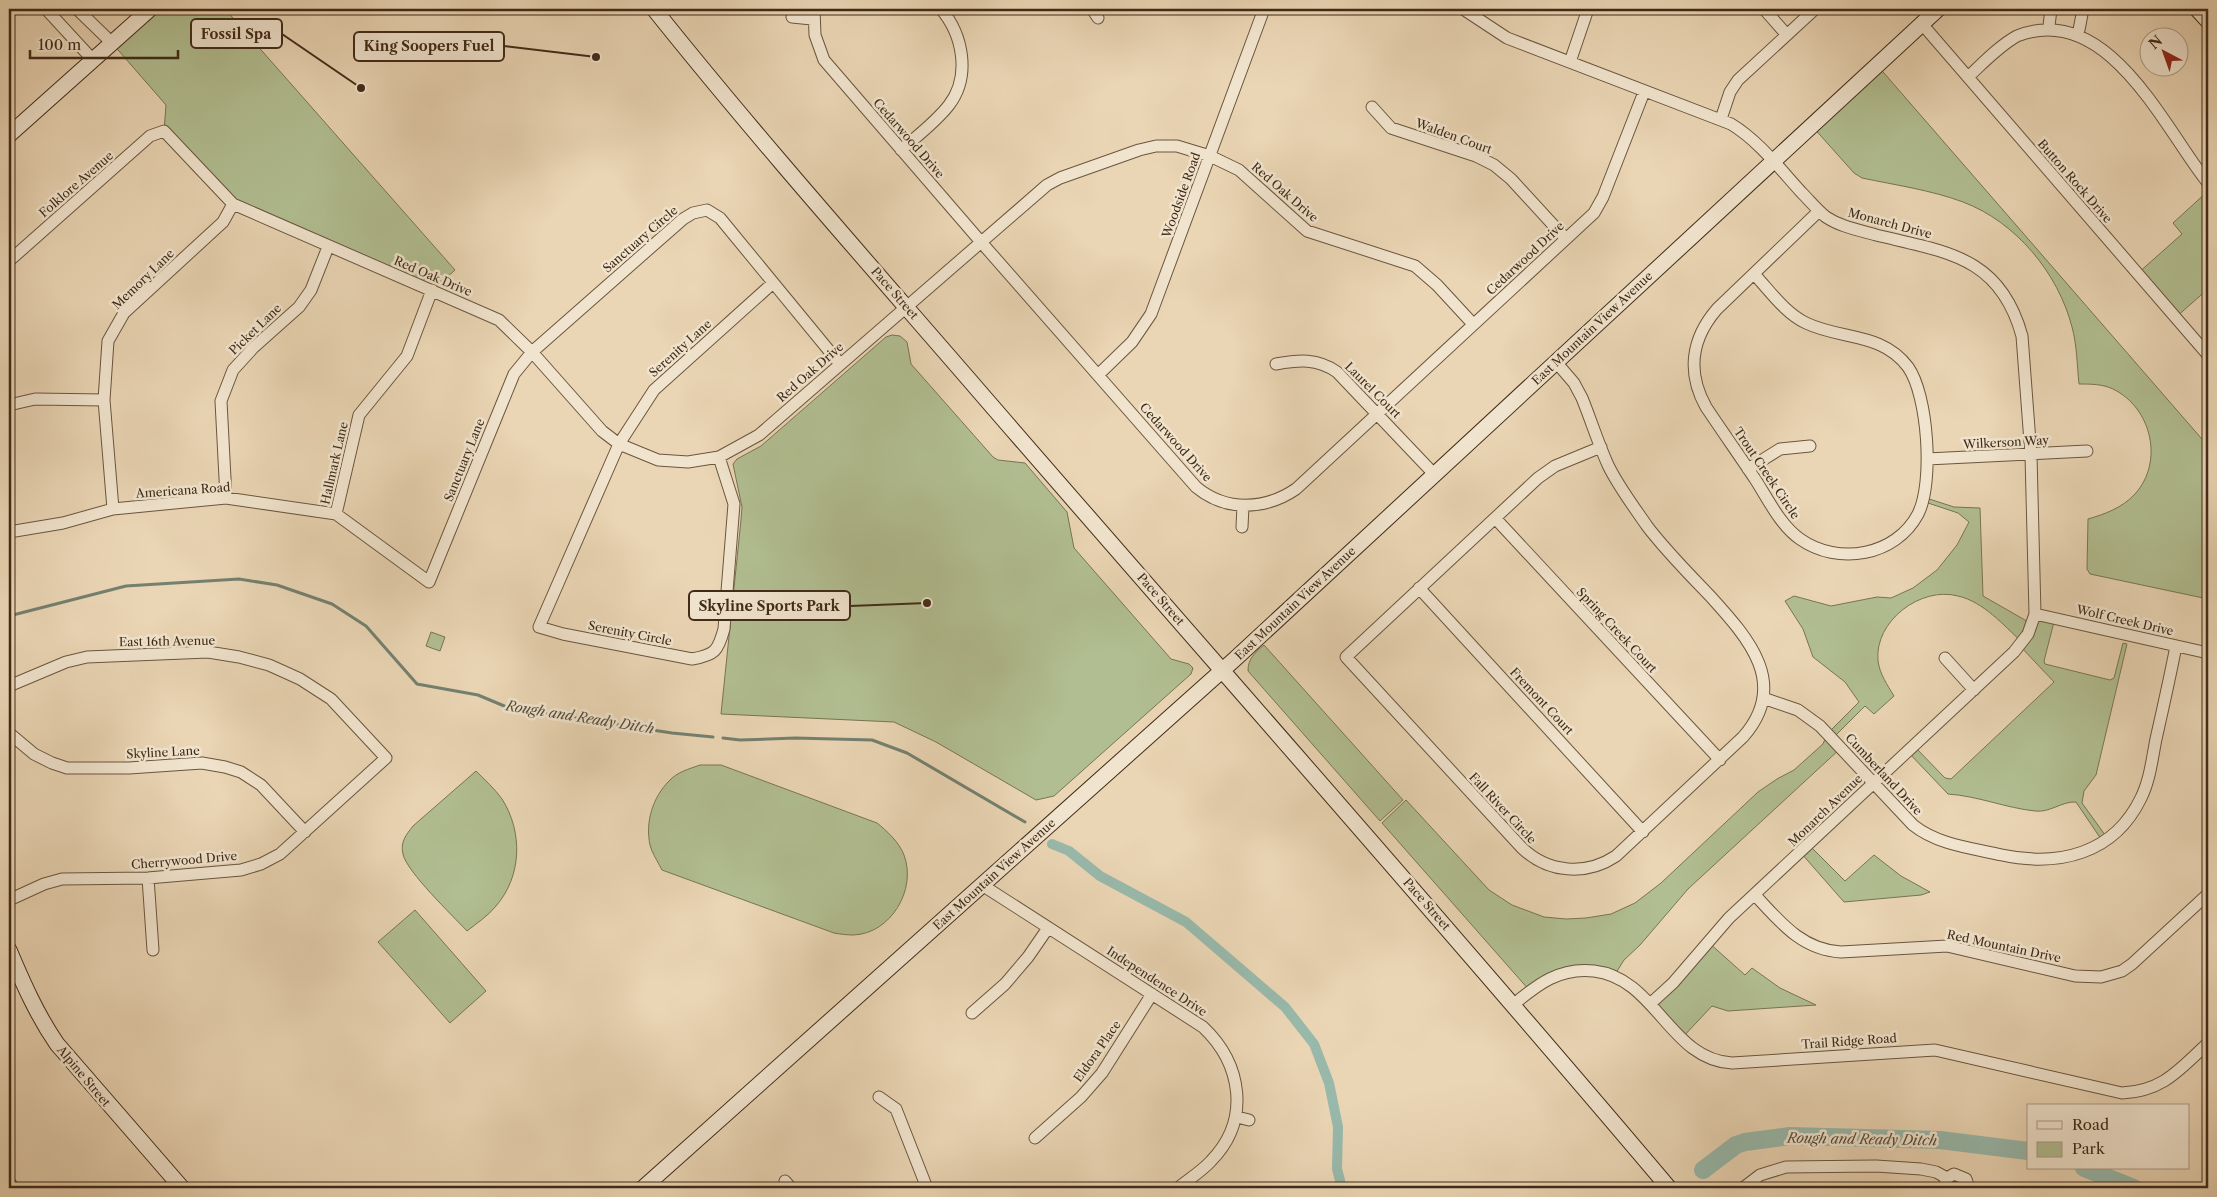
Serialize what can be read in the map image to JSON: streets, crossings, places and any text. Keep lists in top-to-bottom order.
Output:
{
  "streets": {
    "street": [
      "Walden Court",
      "Cedarwood Drive",
      "Button Rock Drive",
      "Folklore Avenue",
      "Red Oak Drive",
      "Woodside Road",
      "Monarch Drive",
      "Sanctuary Circle",
      "Memory Lane",
      "Pace Street",
      "East Mountain View Avenue",
      "Picket Lane",
      "Serenity Lane",
      "Laurel Court",
      "Wilkerson Way",
      "Sanctuary Lane",
      "Hallmark Lane",
      "Trout Creek Circle",
      "Americana Road",
      "Wolf Creek Drive",
      "Spring Creek Court",
      "Serenity Circle",
      "East 16th Avenue",
      "Fremont Court",
      "Skyline Lane",
      "Cumberland Drive",
      "Fall River Circle",
      "Monarch Avenue",
      "Cherrywood Drive",
      "Red Mountain Drive",
      "Independence Drive",
      "Trail Ridge Road",
      "Eldora Place",
      "Alpine Street"
    ]
  },
  "crossings": [
    ["Walden Court", "Cedarwood Drive"],
    ["Cedarwood Drive", "Red Oak Drive"],
    ["Cedarwood Drive", "Woodside Road"],
    ["Cedarwood Drive", "Monarch Drive"],
    ["Cedarwood Drive", "Laurel Court"],
    ["Button Rock Drive", "East Mountain View Avenue"],
    ["Folklore Avenue", "Red Oak Drive"],
    ["Red Oak Drive", "Woodside Road"],
    ["Red Oak Drive", "Sanctuary Circle"],
    ["Red Oak Drive", "Memory Lane"],
    ["Red Oak Drive", "Pace Street"],
    ["Red Oak Drive", "Picket Lane"],
    ["Red Oak Drive", "Serenity Lane"],
    ["Red Oak Drive", "Sanctuary Lane"],
    ["Red Oak Drive", "Hallmark Lane"],
    ["Red Oak Drive", "Serenity Circle"],
    ["Monarch Drive", "East Mountain View Avenue"],
    ["Monarch Drive", "Wilkerson Way"],
    ["Monarch Drive", "Trout Creek Circle"],
    ["Monarch Drive", "Wolf Creek Drive"],
    ["Monarch Drive", "Monarch Avenue"],
    ["Sanctuary Circle", "Serenity Lane"],
    ["Sanctuary Circle", "Sanctuary Lane"],
    ["Memory Lane", "Americana Road"],
    ["Pace Street", "East Mountain View Avenue"],
    ["Pace Street", "Trail Ridge Road"],
    ["East Mountain View Avenue", "Laurel Court"],
    ["East Mountain View Avenue", "Fall River Circle"],
    ["East Mountain View Avenue", "Independence Drive"],
    ["Picket Lane", "Americana Road"],
    ["Serenity Lane", "Serenity Circle"],
    ["Wilkerson Way", "Trout Creek Circle"],
    ["Sanctuary Lane", "Americana Road"],
    ["Hallmark Lane", "Americana Road"],
    ["Wolf Creek Drive", "Cumberland Drive"],
    ["Wolf Creek Drive", "Monarch Avenue"],
    ["Spring Creek Court", "Fall River Circle"],
    ["East 16th Avenue", "Cherrywood Drive"],
    ["Fremont Court", "Fall River Circle"],
    ["Skyline Lane", "Cherrywood Drive"],
    ["Cumberland Drive", "Fall River Circle"],
    ["Cumberland Drive", "Monarch Avenue"],
    ["Monarch Avenue", "Red Mountain Drive"],
    ["Monarch Avenue", "Trail Ridge Road"],
    ["Independence Drive", "Eldora Place"]
  ],
  "water": ["Rough and Ready Ditch"],
  "places": ["King Soopers Fuel", "Fossil Spa", "Skyline Sports Park"],
  "legend": ["Road", "Park"],
  "scale_bar": "100 m",
  "north": "top left"
}
